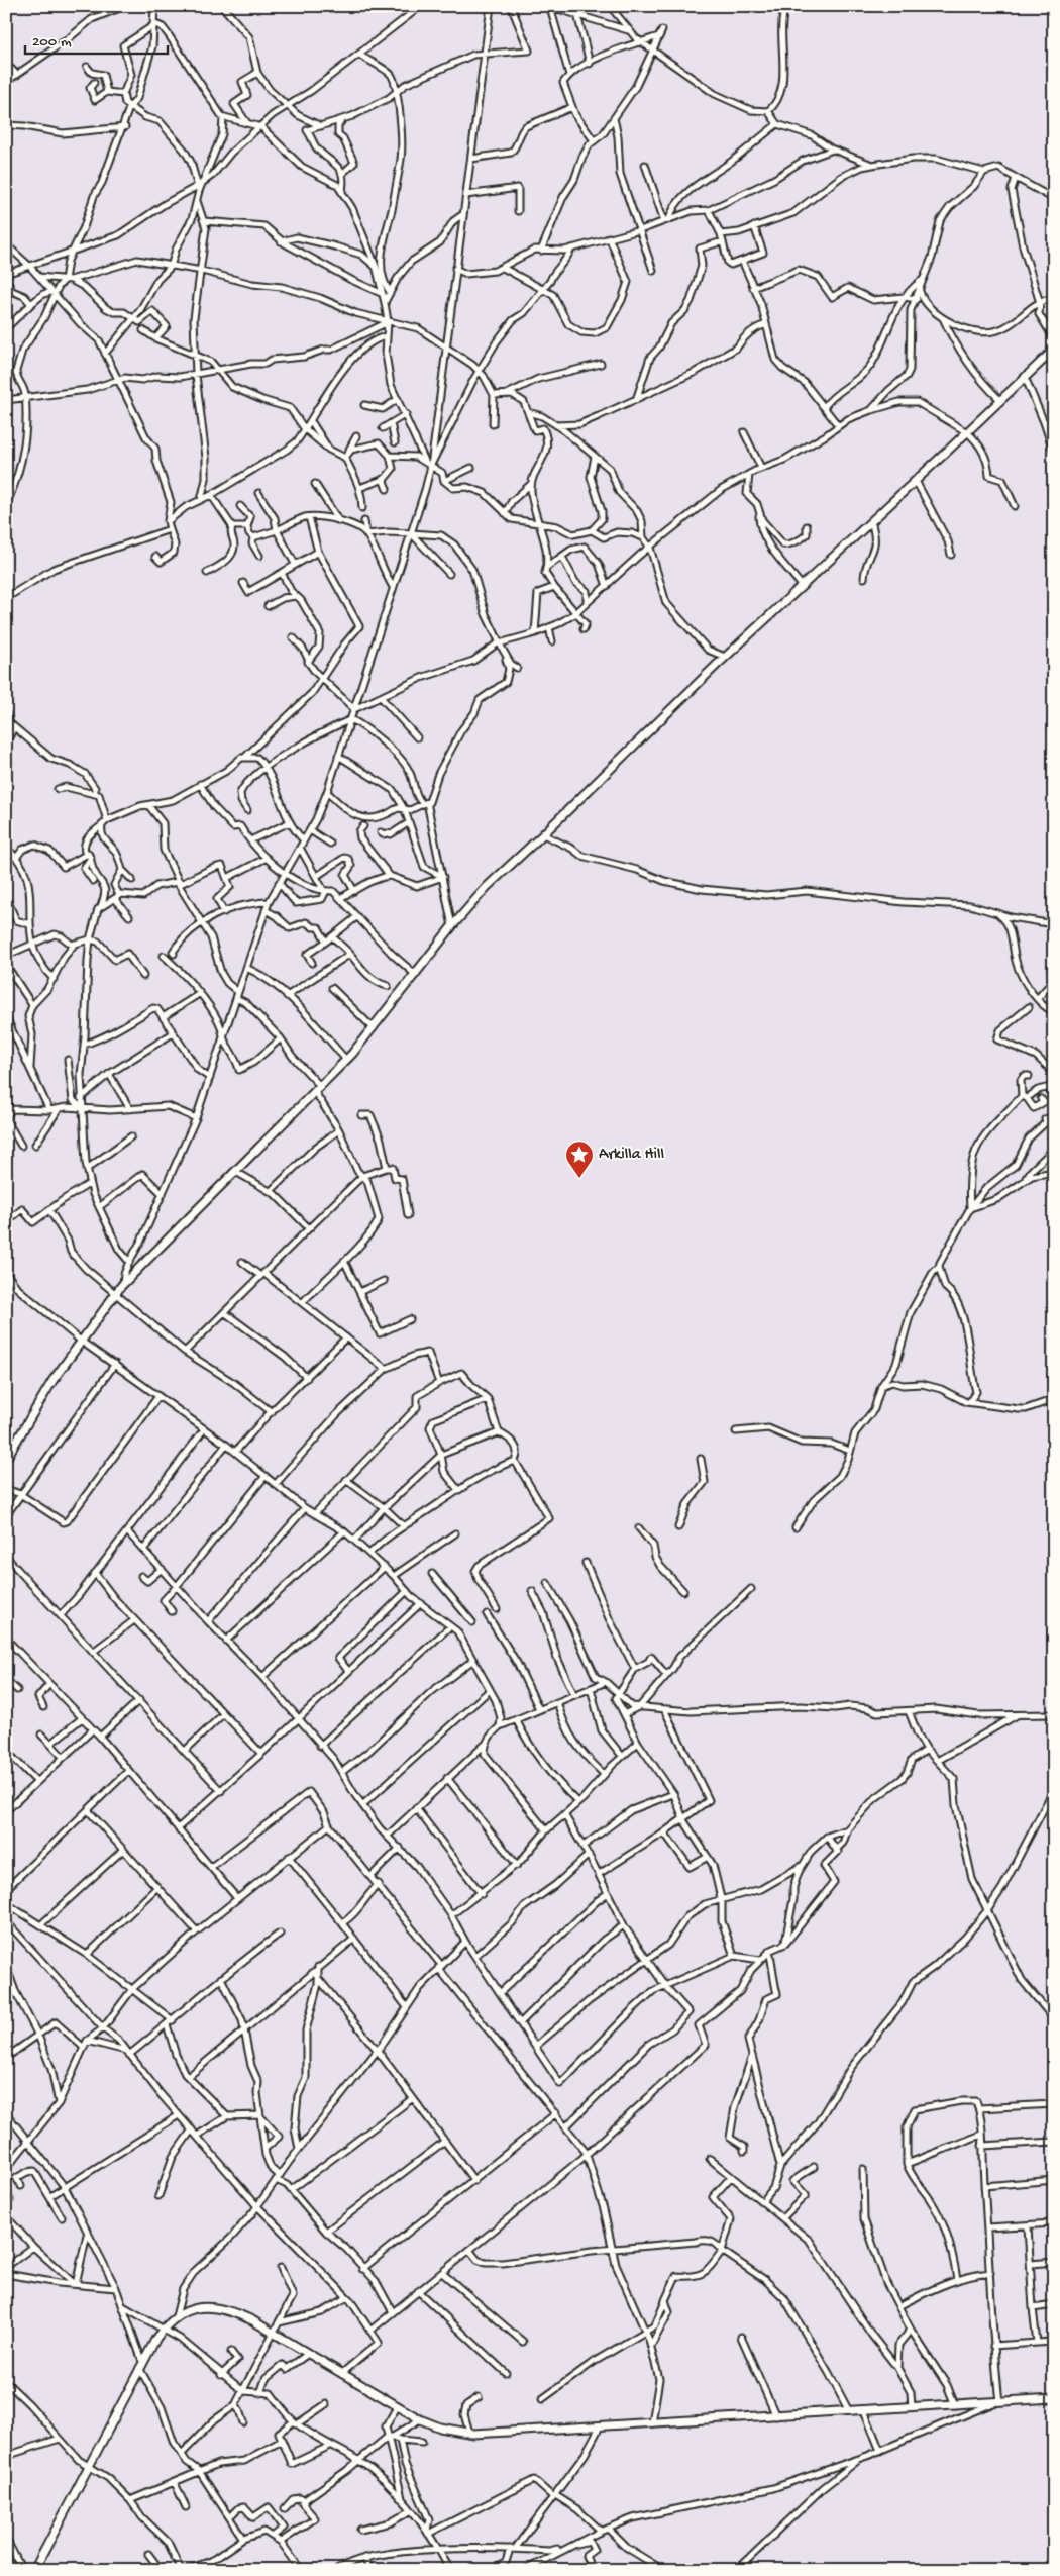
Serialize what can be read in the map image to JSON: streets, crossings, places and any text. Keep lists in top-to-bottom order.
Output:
{
  "places": {
    "place": ["Arkilla Hill"]
  },
  "scale_bar": "200 m"
}
